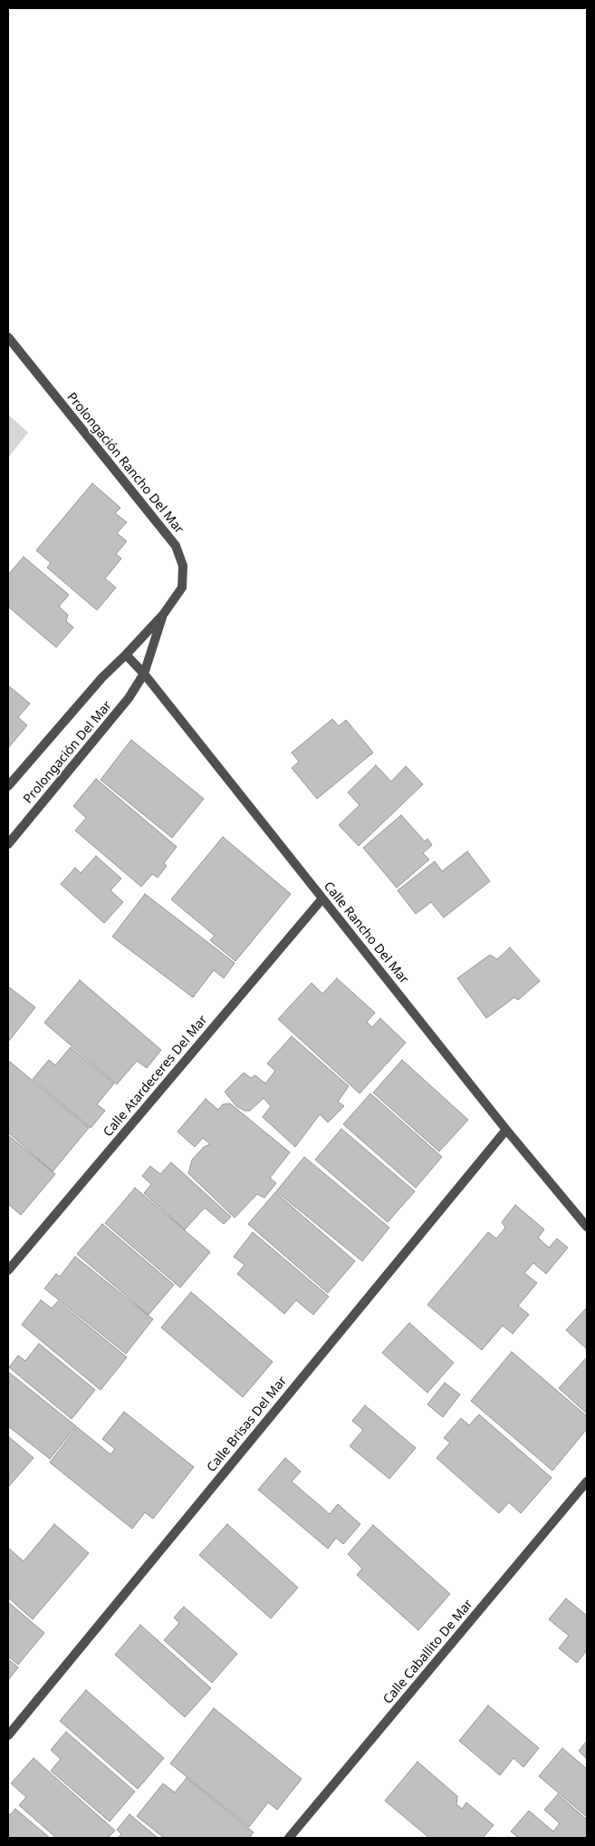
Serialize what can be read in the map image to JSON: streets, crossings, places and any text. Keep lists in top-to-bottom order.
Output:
{
  "streets": {
    "street": [
      "Prolongación Rancho Del Mar",
      "Prolongación Del Mar",
      "Calle Rancho Del Mar",
      "Calle Atardeceres Del Mar",
      "Calle Brisas Del Mar",
      "Calle Caballito De Mar"
    ]
  },
  "crossings": [
    ["Prolongación Rancho Del Mar", "Prolongación Del Mar"],
    ["Prolongación Rancho Del Mar", "Calle Rancho Del Mar"],
    ["Prolongación Del Mar", "Calle Rancho Del Mar"],
    ["Calle Rancho Del Mar", "Calle Atardeceres Del Mar"],
    ["Calle Rancho Del Mar", "Calle Brisas Del Mar"]
  ]
}
